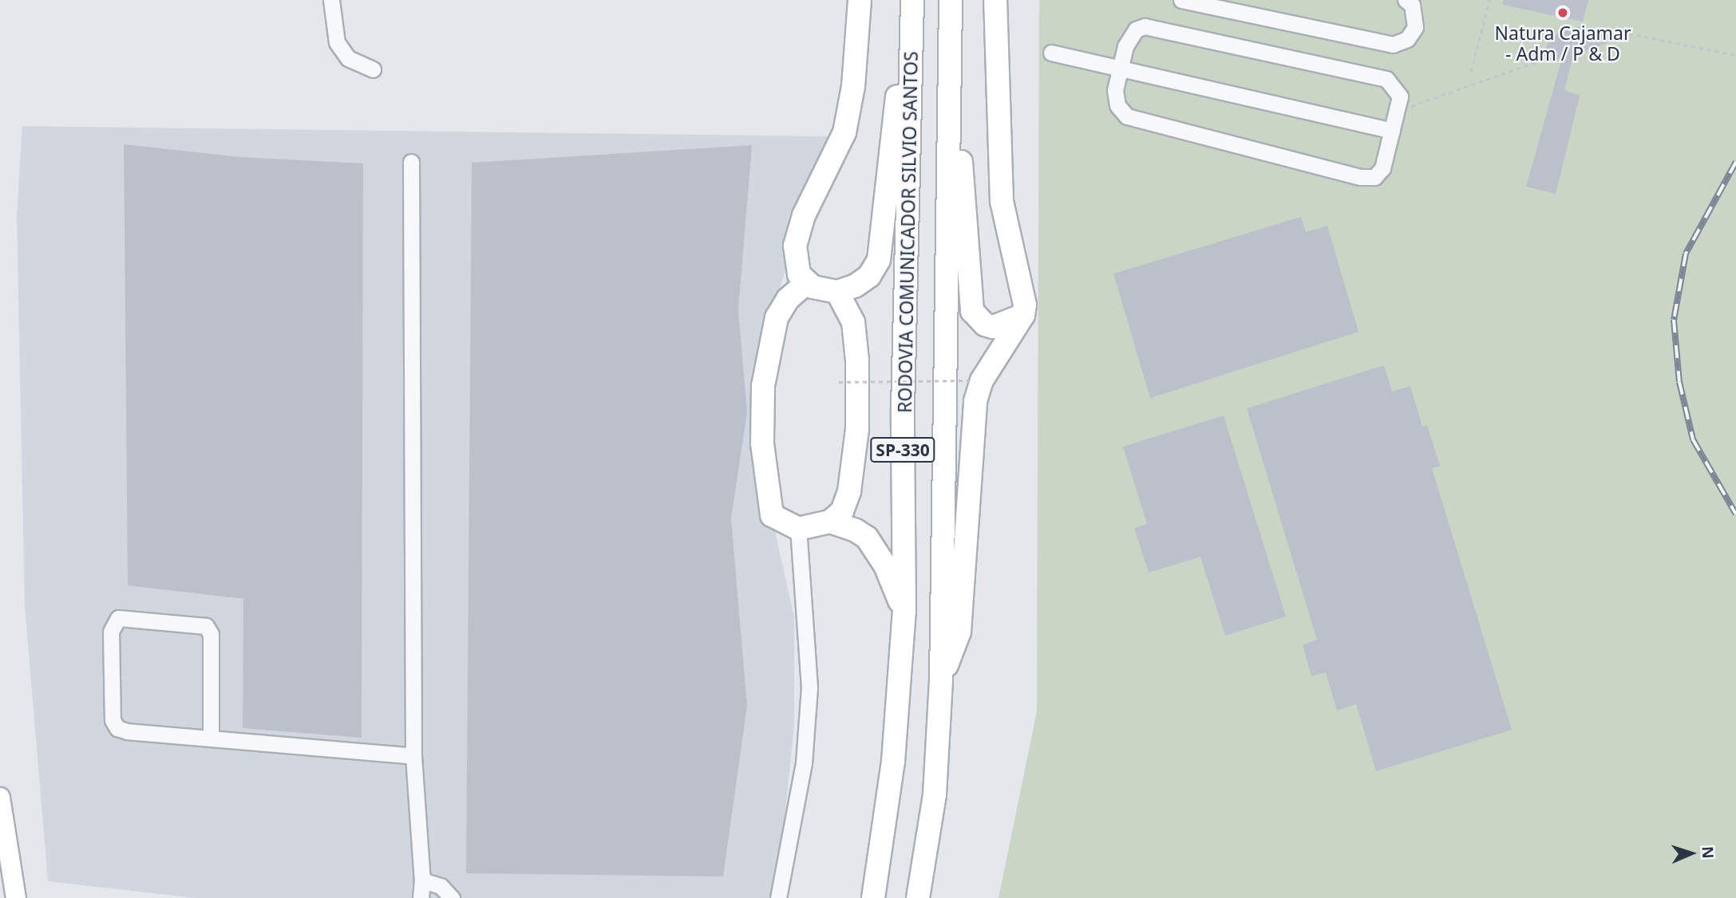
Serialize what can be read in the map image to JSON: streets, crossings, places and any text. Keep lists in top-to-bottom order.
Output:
{
  "streets": {
    "highway": ["RODOVIA COMUNICADOR SILVIO SANTOS", "SP-330"]
  },
  "places": ["Natura Cajamar - Adm / P & D"],
  "north": "right"
}
